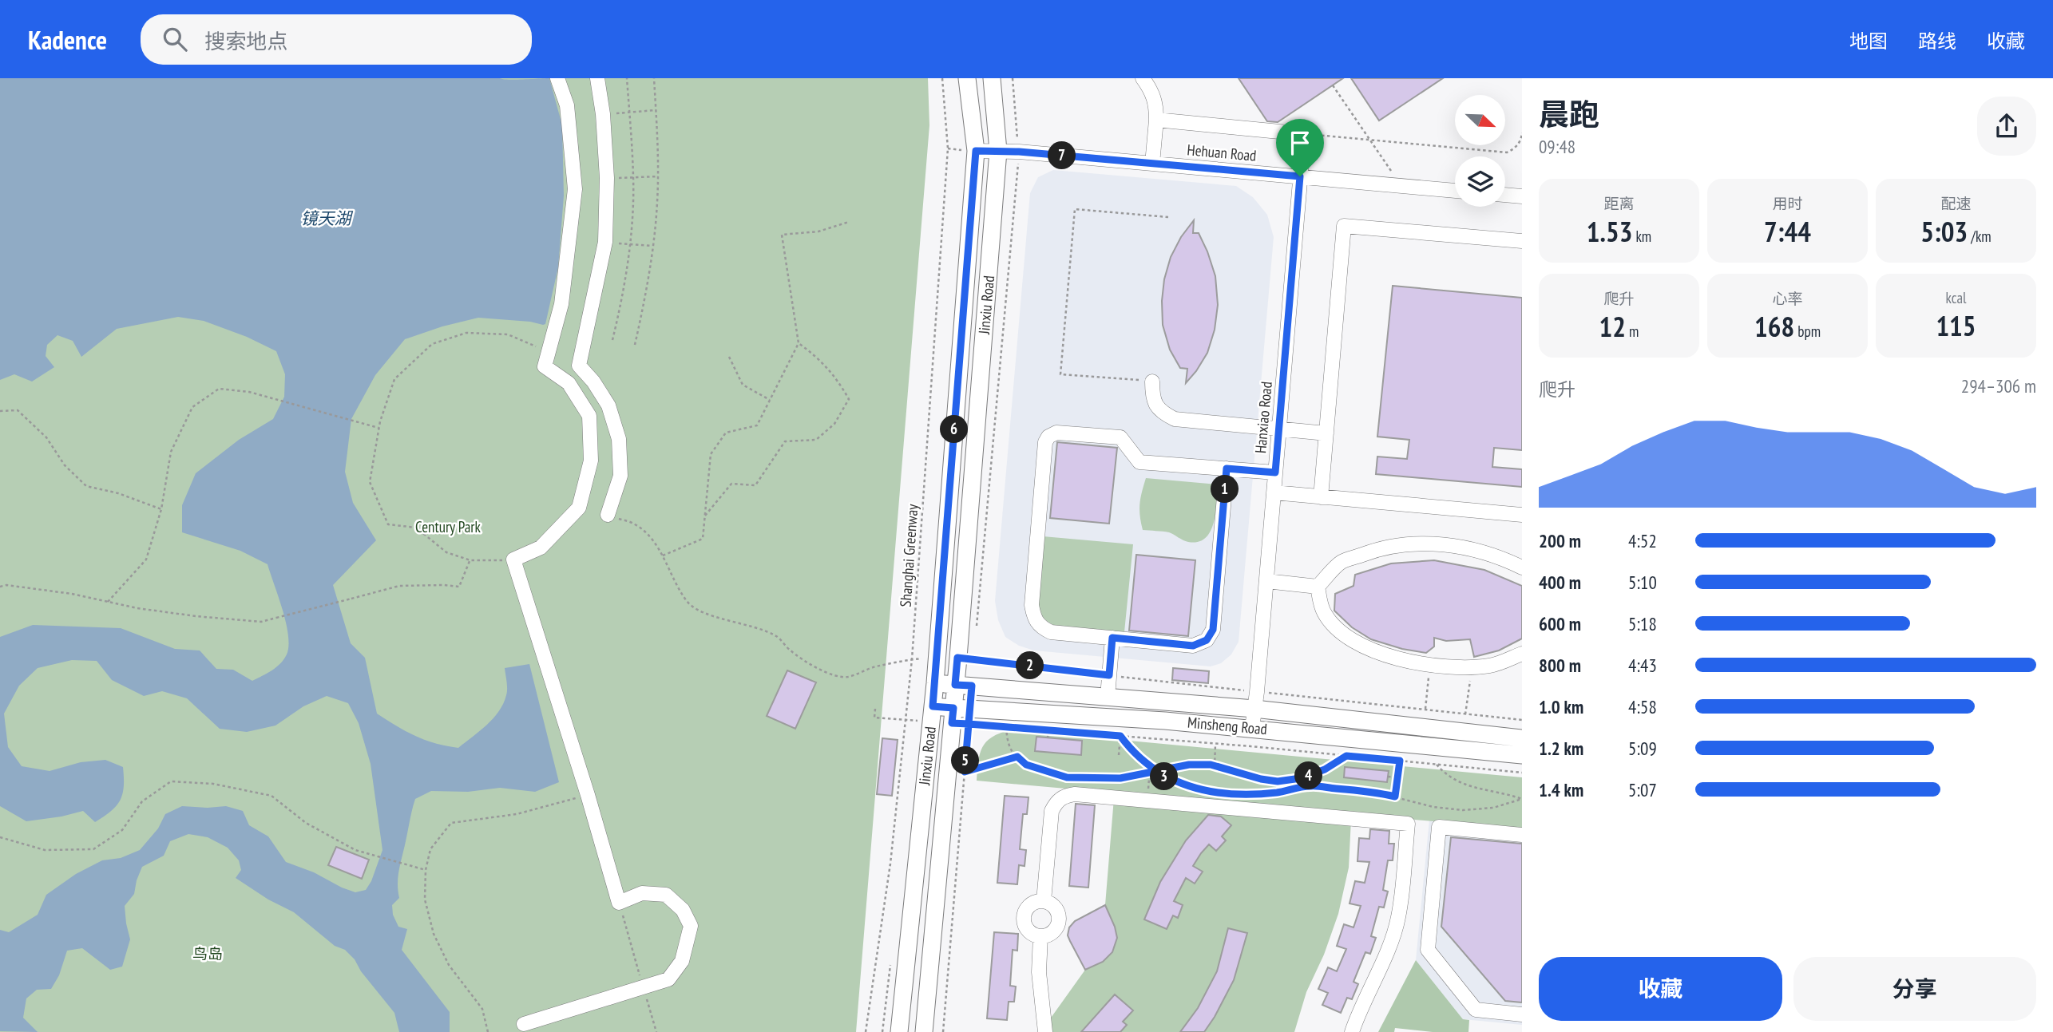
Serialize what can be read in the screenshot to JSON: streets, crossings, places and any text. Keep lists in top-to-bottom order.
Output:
{
  "streets": {
    "main road": ["Jinxiu Road", "Minsheng Road"],
    "street": ["Hehuan Road", "Hanxiao Road"],
    "path": ["Shanghai Greenway"]
  },
  "crossings": [
    ["Hehuan Road", "Jinxiu Road"],
    ["Hehuan Road", "Hanxiao Road"],
    ["Jinxiu Road", "Minsheng Road"],
    ["Hanxiao Road", "Minsheng Road"]
  ],
  "water": ["镜天湖"],
  "parks": ["Century Park", "鸟岛"],
  "north": "bottom right",
  "page": {
    "header": "Kadence",
    "search": "搜索地点",
    "nav": ["地图", "路线", "收藏"],
    "heading": ["晨跑", "09:48"],
    "pins": [
      "7",
      "6",
      "1",
      "2",
      "5",
      "4",
      "3"
    ],
    "stats": [
      ["距离", "1.53 km"],
      ["用时", "7:44"],
      ["配速", "5:03 /km"],
      ["爬升", "12 m"],
      ["心率", "168 bpm"],
      ["kcal", "115"]
    ],
    "chart": ["爬升", "294–306 m"],
    "list": [
      {
        "name": "200 m",
        "note": "4:52"
      },
      {
        "name": "400 m",
        "note": "5:10"
      },
      {
        "name": "600 m",
        "note": "5:18"
      },
      {
        "name": "800 m",
        "note": "4:43"
      },
      {
        "name": "1.0 km",
        "note": "4:58"
      },
      {
        "name": "1.2 km",
        "note": "5:09"
      },
      {
        "name": "1.4 km",
        "note": "5:07"
      }
    ],
    "buttons": ["收藏", "分享"]
  }
}
